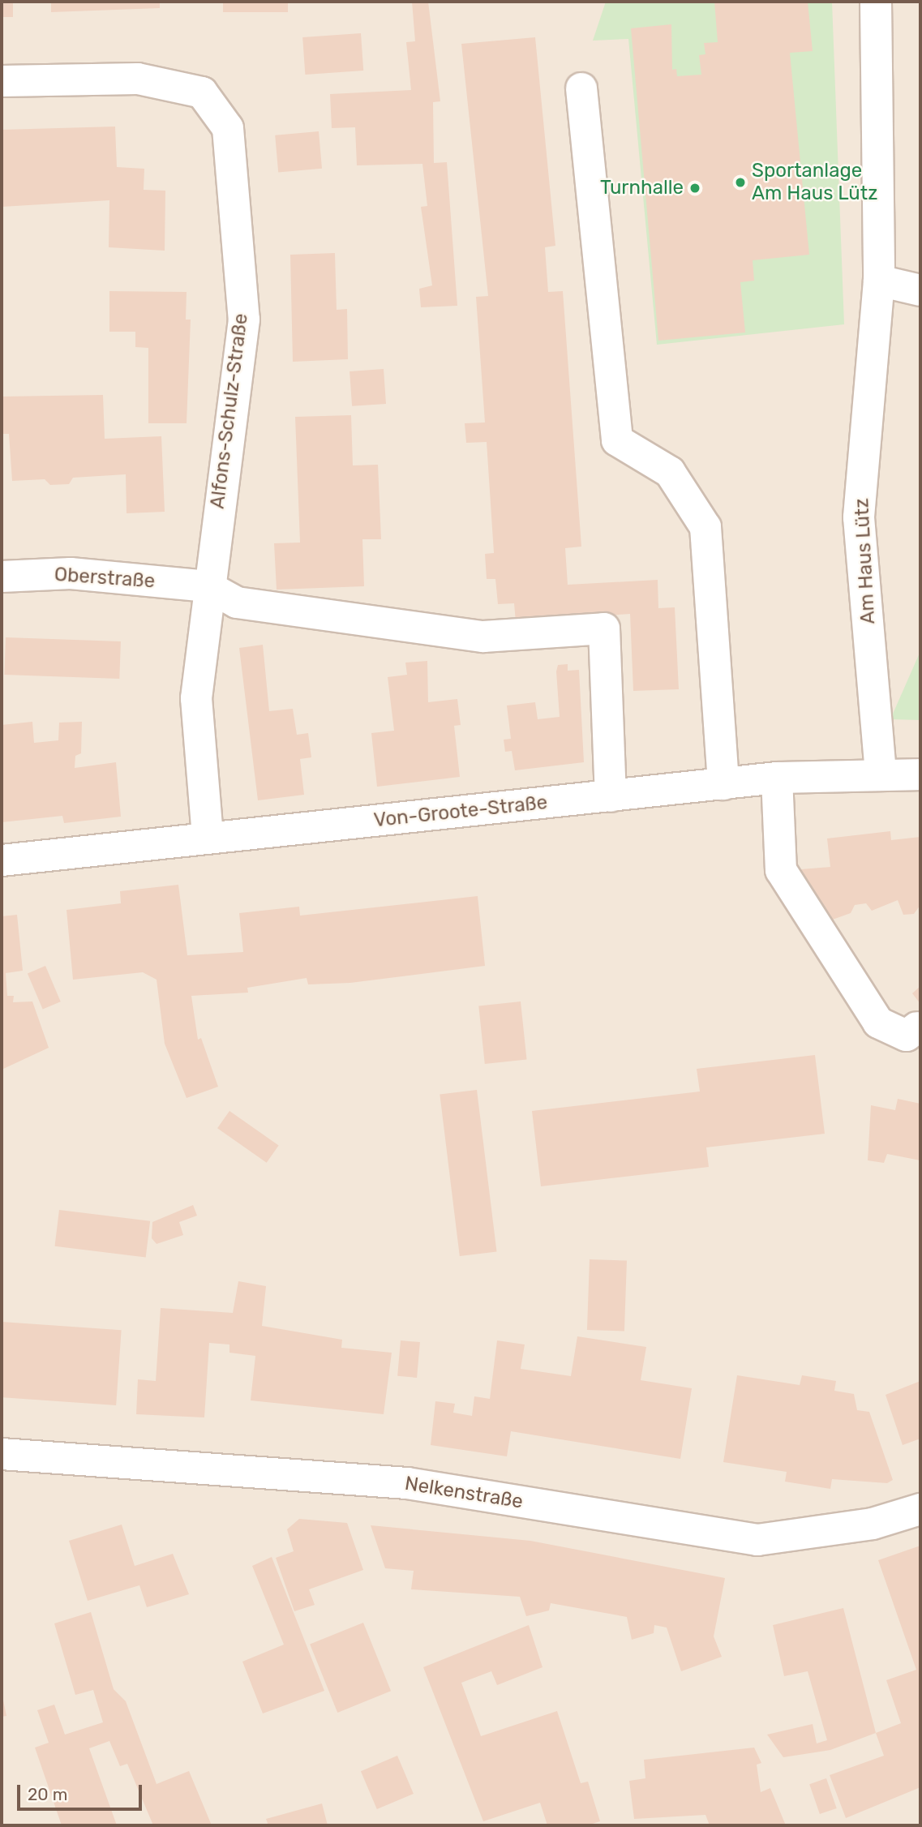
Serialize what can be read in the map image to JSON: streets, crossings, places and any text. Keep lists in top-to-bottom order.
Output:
{
  "streets": {
    "street": [
      "Alfons-Schulz-Straße",
      "Am Haus Lütz",
      "Oberstraße",
      "Von-Groote-Straße",
      "Nelkenstraße"
    ]
  },
  "crossings": [
    ["Alfons-Schulz-Straße", "Oberstraße"],
    ["Alfons-Schulz-Straße", "Von-Groote-Straße"],
    ["Am Haus Lütz", "Von-Groote-Straße"]
  ],
  "places": ["Sportanlage Am Haus Lütz", "Turnhalle"],
  "scale_bar": "20 m"
}
